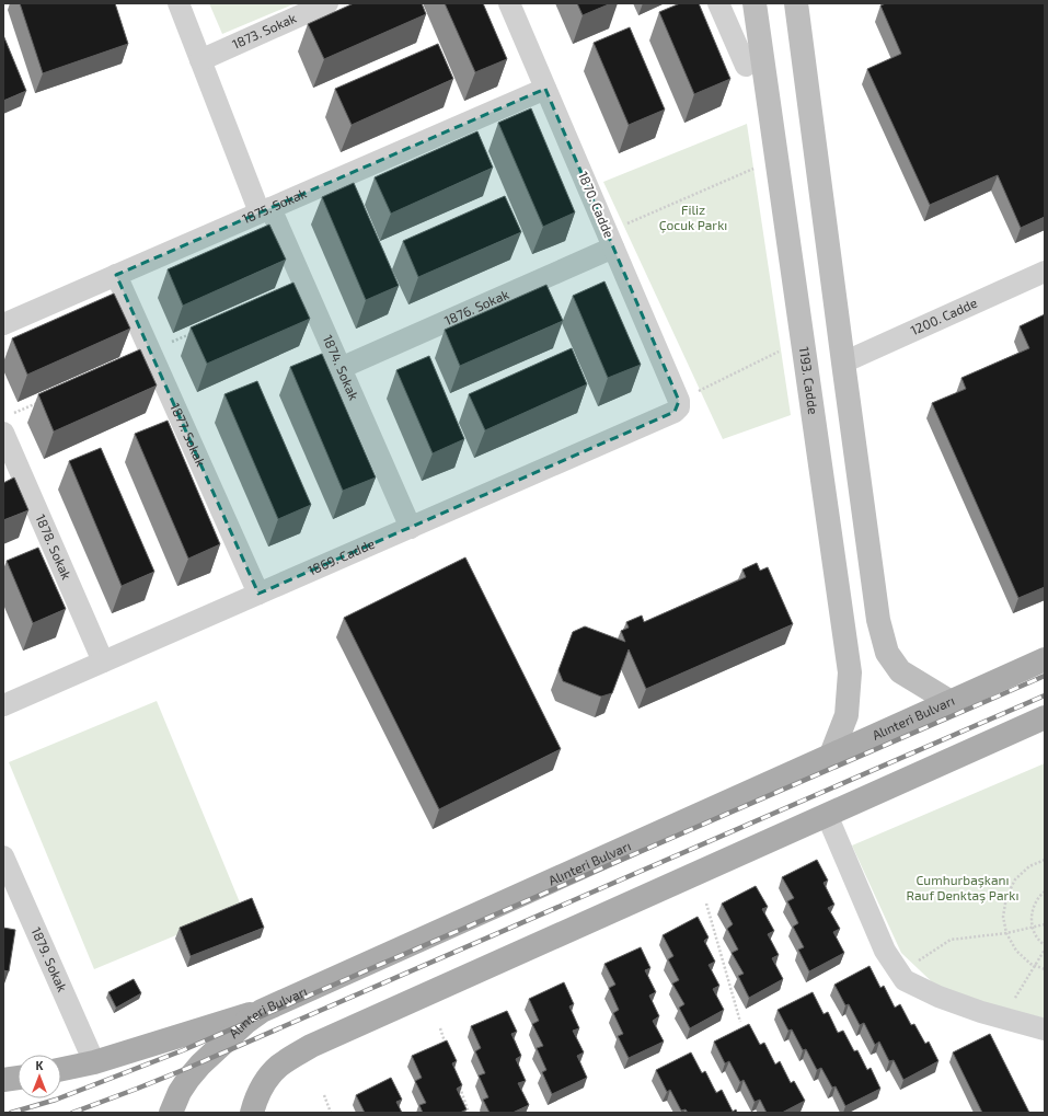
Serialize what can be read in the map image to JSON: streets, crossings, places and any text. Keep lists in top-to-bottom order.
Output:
{
  "streets": {
    "main road": ["1193. Cadde", "Alınteri Bulvarı"],
    "street": [
      "1873. Sokak",
      "1870. Cadde",
      "1875. Sokak",
      "1876. Sokak",
      "1200. Cadde",
      "1874. Sokak",
      "1877. Sokak",
      "1878. Sokak",
      "1869. Cadde",
      "1879. Sokak"
    ]
  },
  "crossings": [
    ["1873. Sokak", "1874. Sokak"],
    ["1870. Cadde", "1875. Sokak"],
    ["1870. Cadde", "1876. Sokak"],
    ["1870. Cadde", "1869. Cadde"],
    ["1875. Sokak", "1874. Sokak"],
    ["1875. Sokak", "1877. Sokak"],
    ["1876. Sokak", "1874. Sokak"],
    ["1874. Sokak", "1869. Cadde"],
    ["1193. Cadde", "Alınteri Bulvarı"],
    ["1877. Sokak", "1869. Cadde"],
    ["1878. Sokak", "1869. Cadde"]
  ],
  "parks": ["Filiz Çocuk Parkı", "Cumhurbaşkanı Rauf Denktaş Parkı"],
  "north": "top"
}
